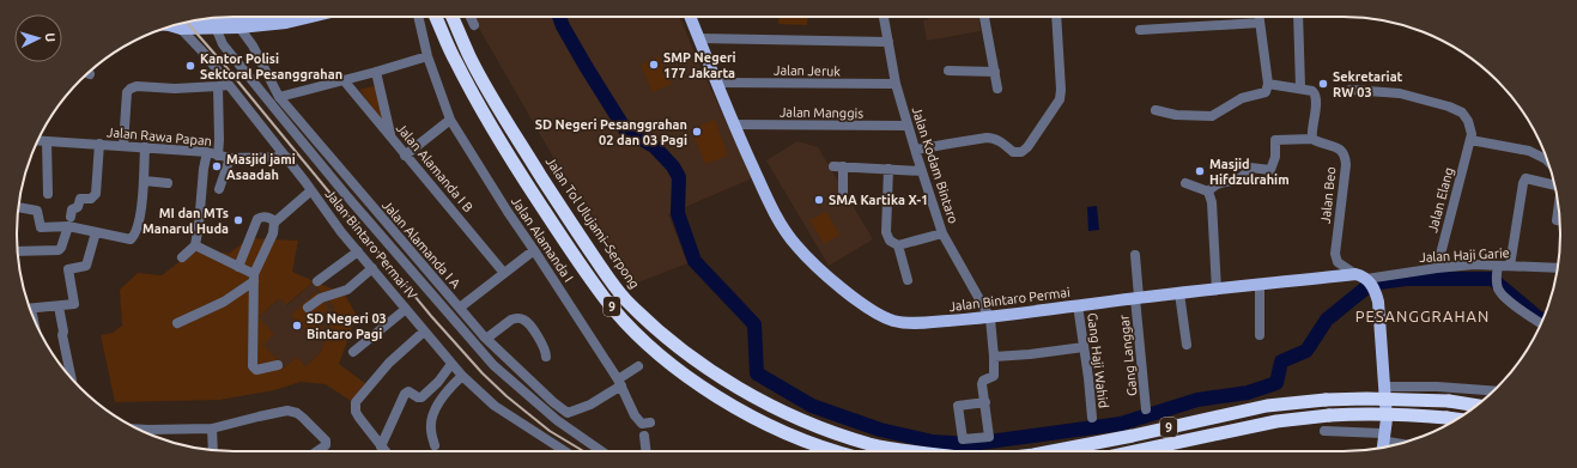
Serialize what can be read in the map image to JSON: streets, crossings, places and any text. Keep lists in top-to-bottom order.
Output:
{
  "streets": {
    "highway": ["Jalan Tol Ulujami–Serpong", "9"],
    "main road": ["Jalan Bintaro Permai"],
    "street": [
      "Jalan Jeruk",
      "Jalan Manggis",
      "Jalan Rawa Papan",
      "Jalan Kodam Bintaro",
      "Jalan Alamanda I B",
      "Jalan Beo",
      "Jalan Elang",
      "Jalan Alamanda I",
      "Jalan Bintaro Permai IV",
      "Jalan Alamanda I A",
      "Jalan Haji Garie",
      "Gang Langgar",
      "Gang Haji Wahid"
    ]
  },
  "crossings": [
    ["Jalan Jeruk", "Jalan Kodam Bintaro"],
    ["Jalan Jeruk", "Jalan Bintaro Permai"],
    ["Jalan Manggis", "Jalan Kodam Bintaro"],
    ["Jalan Manggis", "Jalan Bintaro Permai"],
    ["Jalan Rawa Papan", "Jalan Bintaro Permai IV"],
    ["Jalan Kodam Bintaro", "Jalan Bintaro Permai"],
    ["Jalan Beo", "Jalan Haji Garie"],
    ["Jalan Beo", "Jalan Bintaro Permai"],
    ["Jalan Elang", "Jalan Haji Garie"],
    ["Jalan Alamanda I", "Jalan Alamanda I A"],
    ["Jalan Haji Garie", "Jalan Bintaro Permai"],
    ["Jalan Bintaro Permai", "Gang Langgar"],
    ["Jalan Bintaro Permai", "Gang Haji Wahid"]
  ],
  "districts": ["PESANGGRAHAN"],
  "places": [
    "SMP Negeri 177 Jakarta",
    "Kantor Polisi Sektoral Pesanggrahan",
    "Sekretariat RW 03",
    "SD Negeri Pesanggrahan 02 dan 03 Pagi",
    "Masjid jami Asaadah",
    "Masjid Hifdzulrahim",
    "SMA Kartika X-1",
    "MI dan MTs Manarul Huda",
    "SD Negeri 03 Bintaro Pagi"
  ],
  "north": "right"
}
